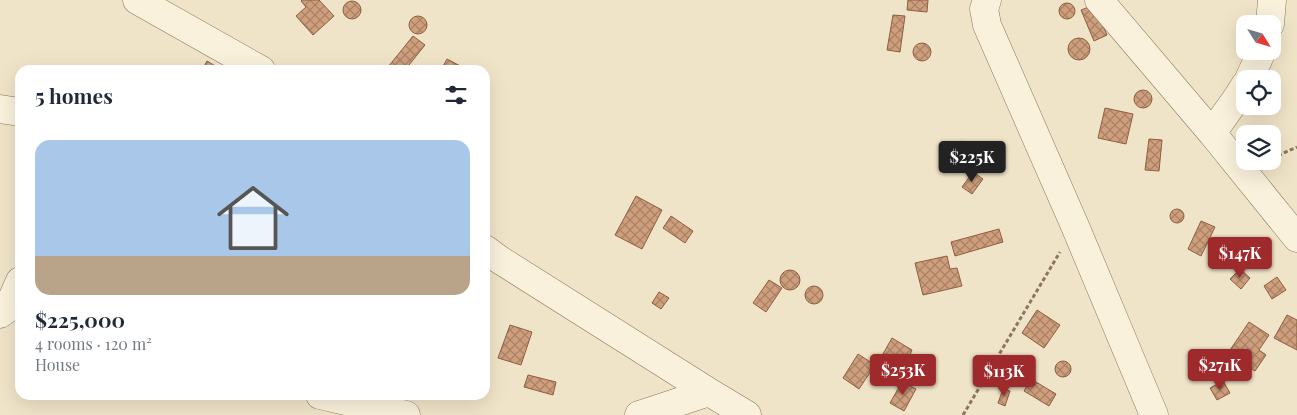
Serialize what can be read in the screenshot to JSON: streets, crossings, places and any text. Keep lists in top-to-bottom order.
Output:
{
  "north": "bottom right",
  "page": {
    "heading": "5 homes",
    "list": [
      {
        "name": "$225,000",
        "note": "4 rooms · 120 m² · House"
      }
    ],
    "price": [
      "$225K",
      "$147K",
      "$271K",
      "$253K",
      "$113K"
    ]
  }
}
